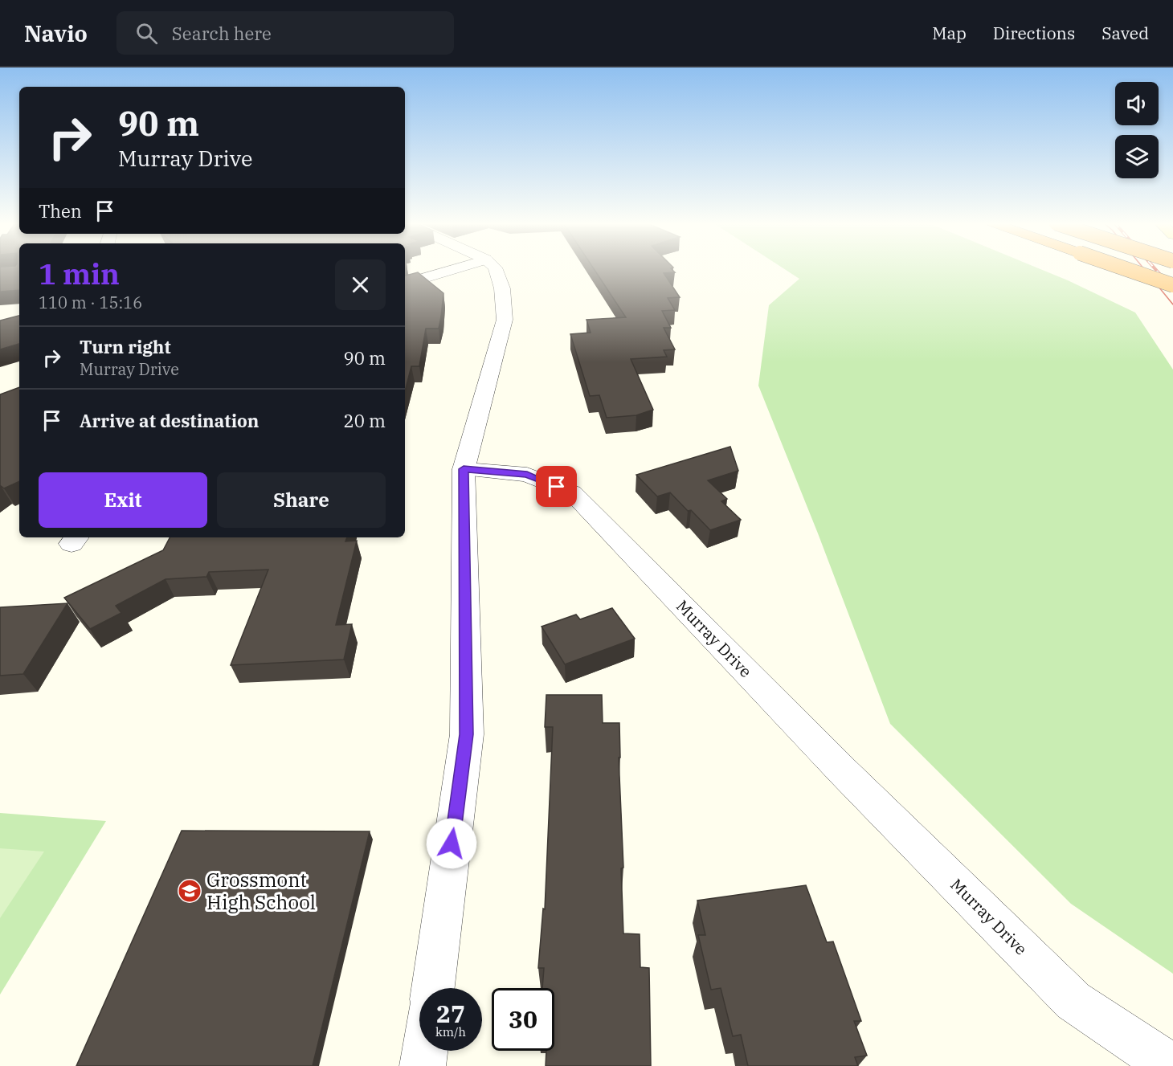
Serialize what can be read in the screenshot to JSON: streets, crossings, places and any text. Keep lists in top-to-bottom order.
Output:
{
  "streets": {
    "street": ["Murray Drive"]
  },
  "places": {
    "school or university": ["Grossmont High School"]
  },
  "page": {
    "header": "Navio",
    "search": "Search here",
    "nav": ["Map", "Directions", "Saved"],
    "turn": ["90 m", "Murray Drive"],
    "then": "Then",
    "heading": ["1 min", "110 m · 15:16"],
    "list": [
      {
        "name": "Turn right",
        "note": "Murray Drive",
        "value": "90 m"
      },
      {
        "name": "Arrive at destination",
        "value": "20 m"
      }
    ],
    "buttons": ["Exit", "Share"],
    "speed": "27 km/h",
    "limit": "30"
  }
}
